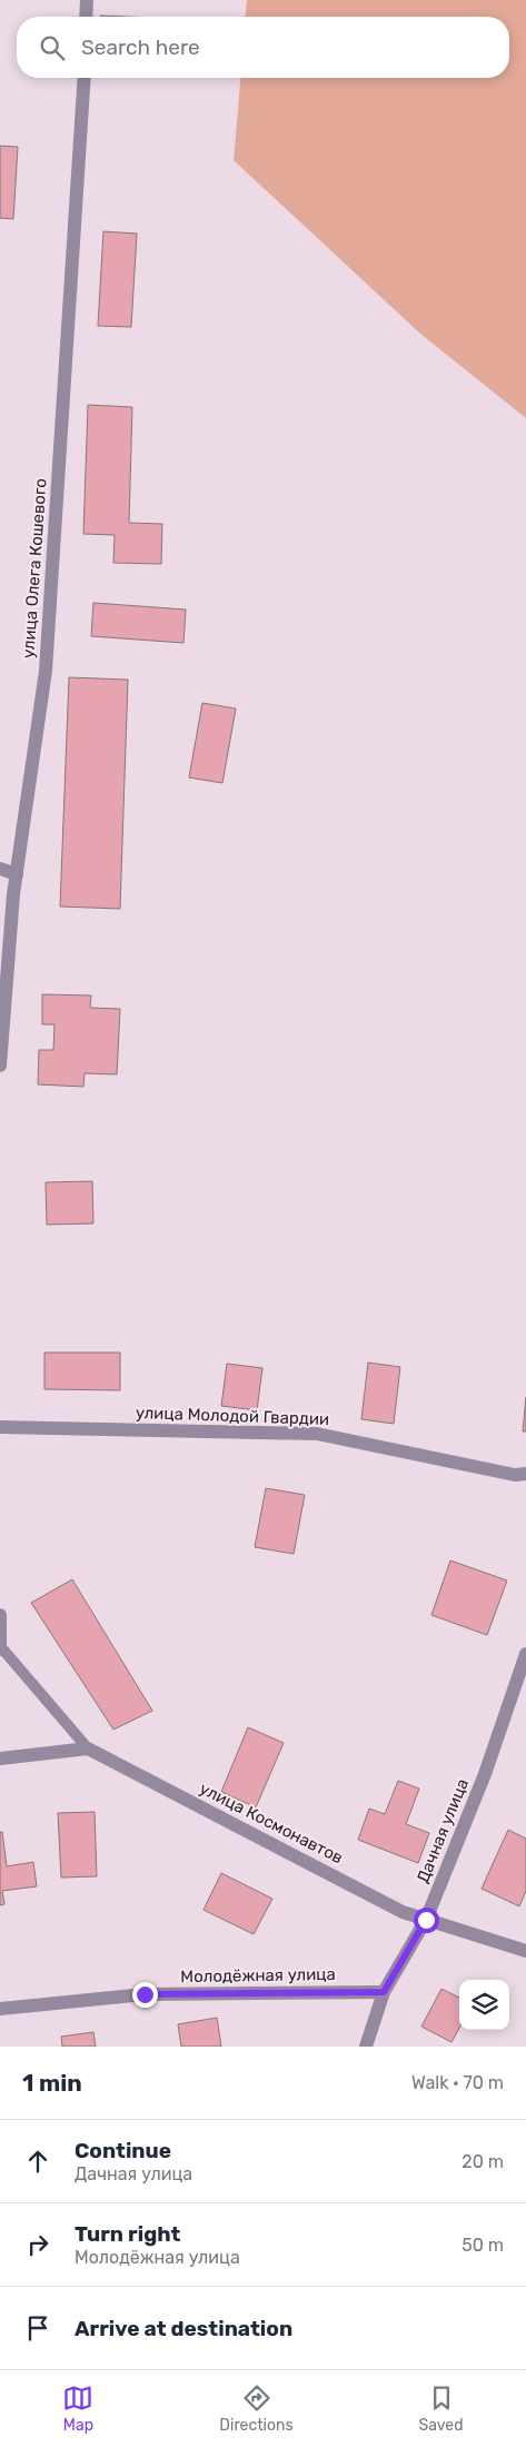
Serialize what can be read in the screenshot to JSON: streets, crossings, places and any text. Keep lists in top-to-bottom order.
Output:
{
  "streets": {
    "street": [
      "улица Олега Кошевого",
      "улица Молодой Гвардии",
      "улица Космонавтов",
      "Дачная улица",
      "Молодёжная улица"
    ]
  },
  "crossings": [
    ["улица Космонавтов", "Дачная улица"],
    ["Дачная улица", "Молодёжная улица"]
  ],
  "page": {
    "search": "Search here",
    "heading": ["1 min", "Walk · 70 m"],
    "list": [
      ["Continue", "Дачная улица", "20 m"],
      ["Turn right", "Молодёжная улица", "50 m"],
      "Arrive at destination"
    ],
    "nav": ["Map", "Directions", "Saved"]
  }
}
